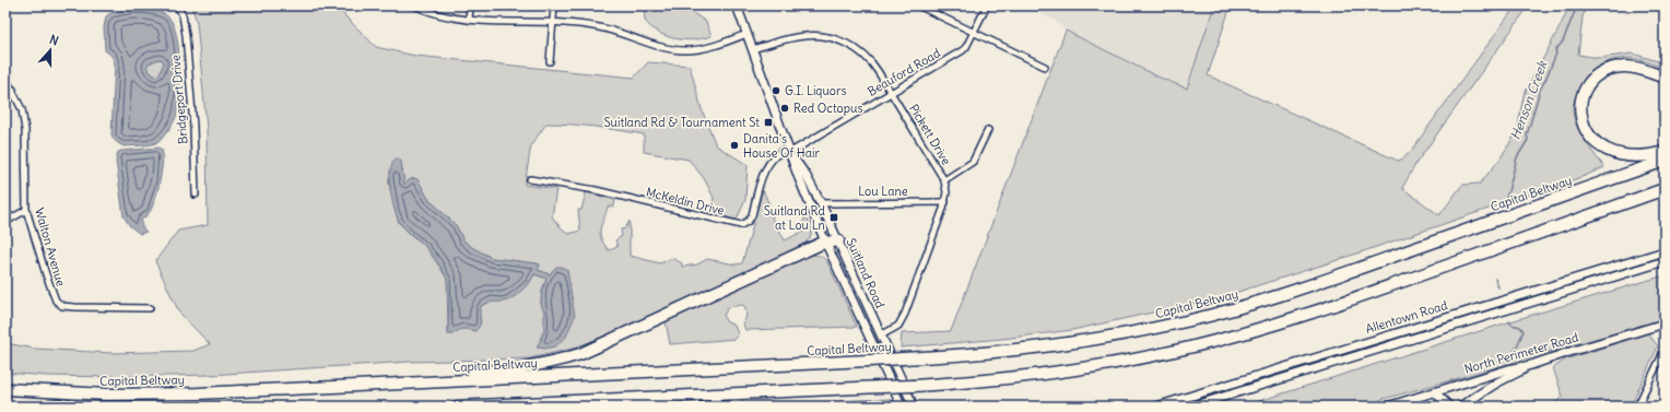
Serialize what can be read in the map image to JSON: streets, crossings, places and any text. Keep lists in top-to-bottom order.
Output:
{
  "streets": {
    "highway": ["Capital Beltway"],
    "main road": ["Suitland Road", "Allentown Road", "North Perimeter Road"],
    "street": [
      "Beauford Road",
      "Bridgeport Drive",
      "Pickett Drive",
      "Lou Lane",
      "McKeldin Drive",
      "Walton Avenue"
    ]
  },
  "crossings": [
    ["Beauford Road", "Pickett Drive"],
    ["Beauford Road", "McKeldin Drive"],
    ["Beauford Road", "Suitland Road"],
    ["Pickett Drive", "Lou Lane"],
    ["Pickett Drive", "Suitland Road"],
    ["Lou Lane", "Suitland Road"],
    ["McKeldin Drive", "Suitland Road"]
  ],
  "water": ["Henson Creek"],
  "places": {
    "other": ["G.I. Liquors", "Red Octopus", "Danita's House Of Hair"],
    "transit": ["Suitland Rd & Tournament St", "Suitland Rd at Lou Ln"]
  },
  "north": "top"
}
